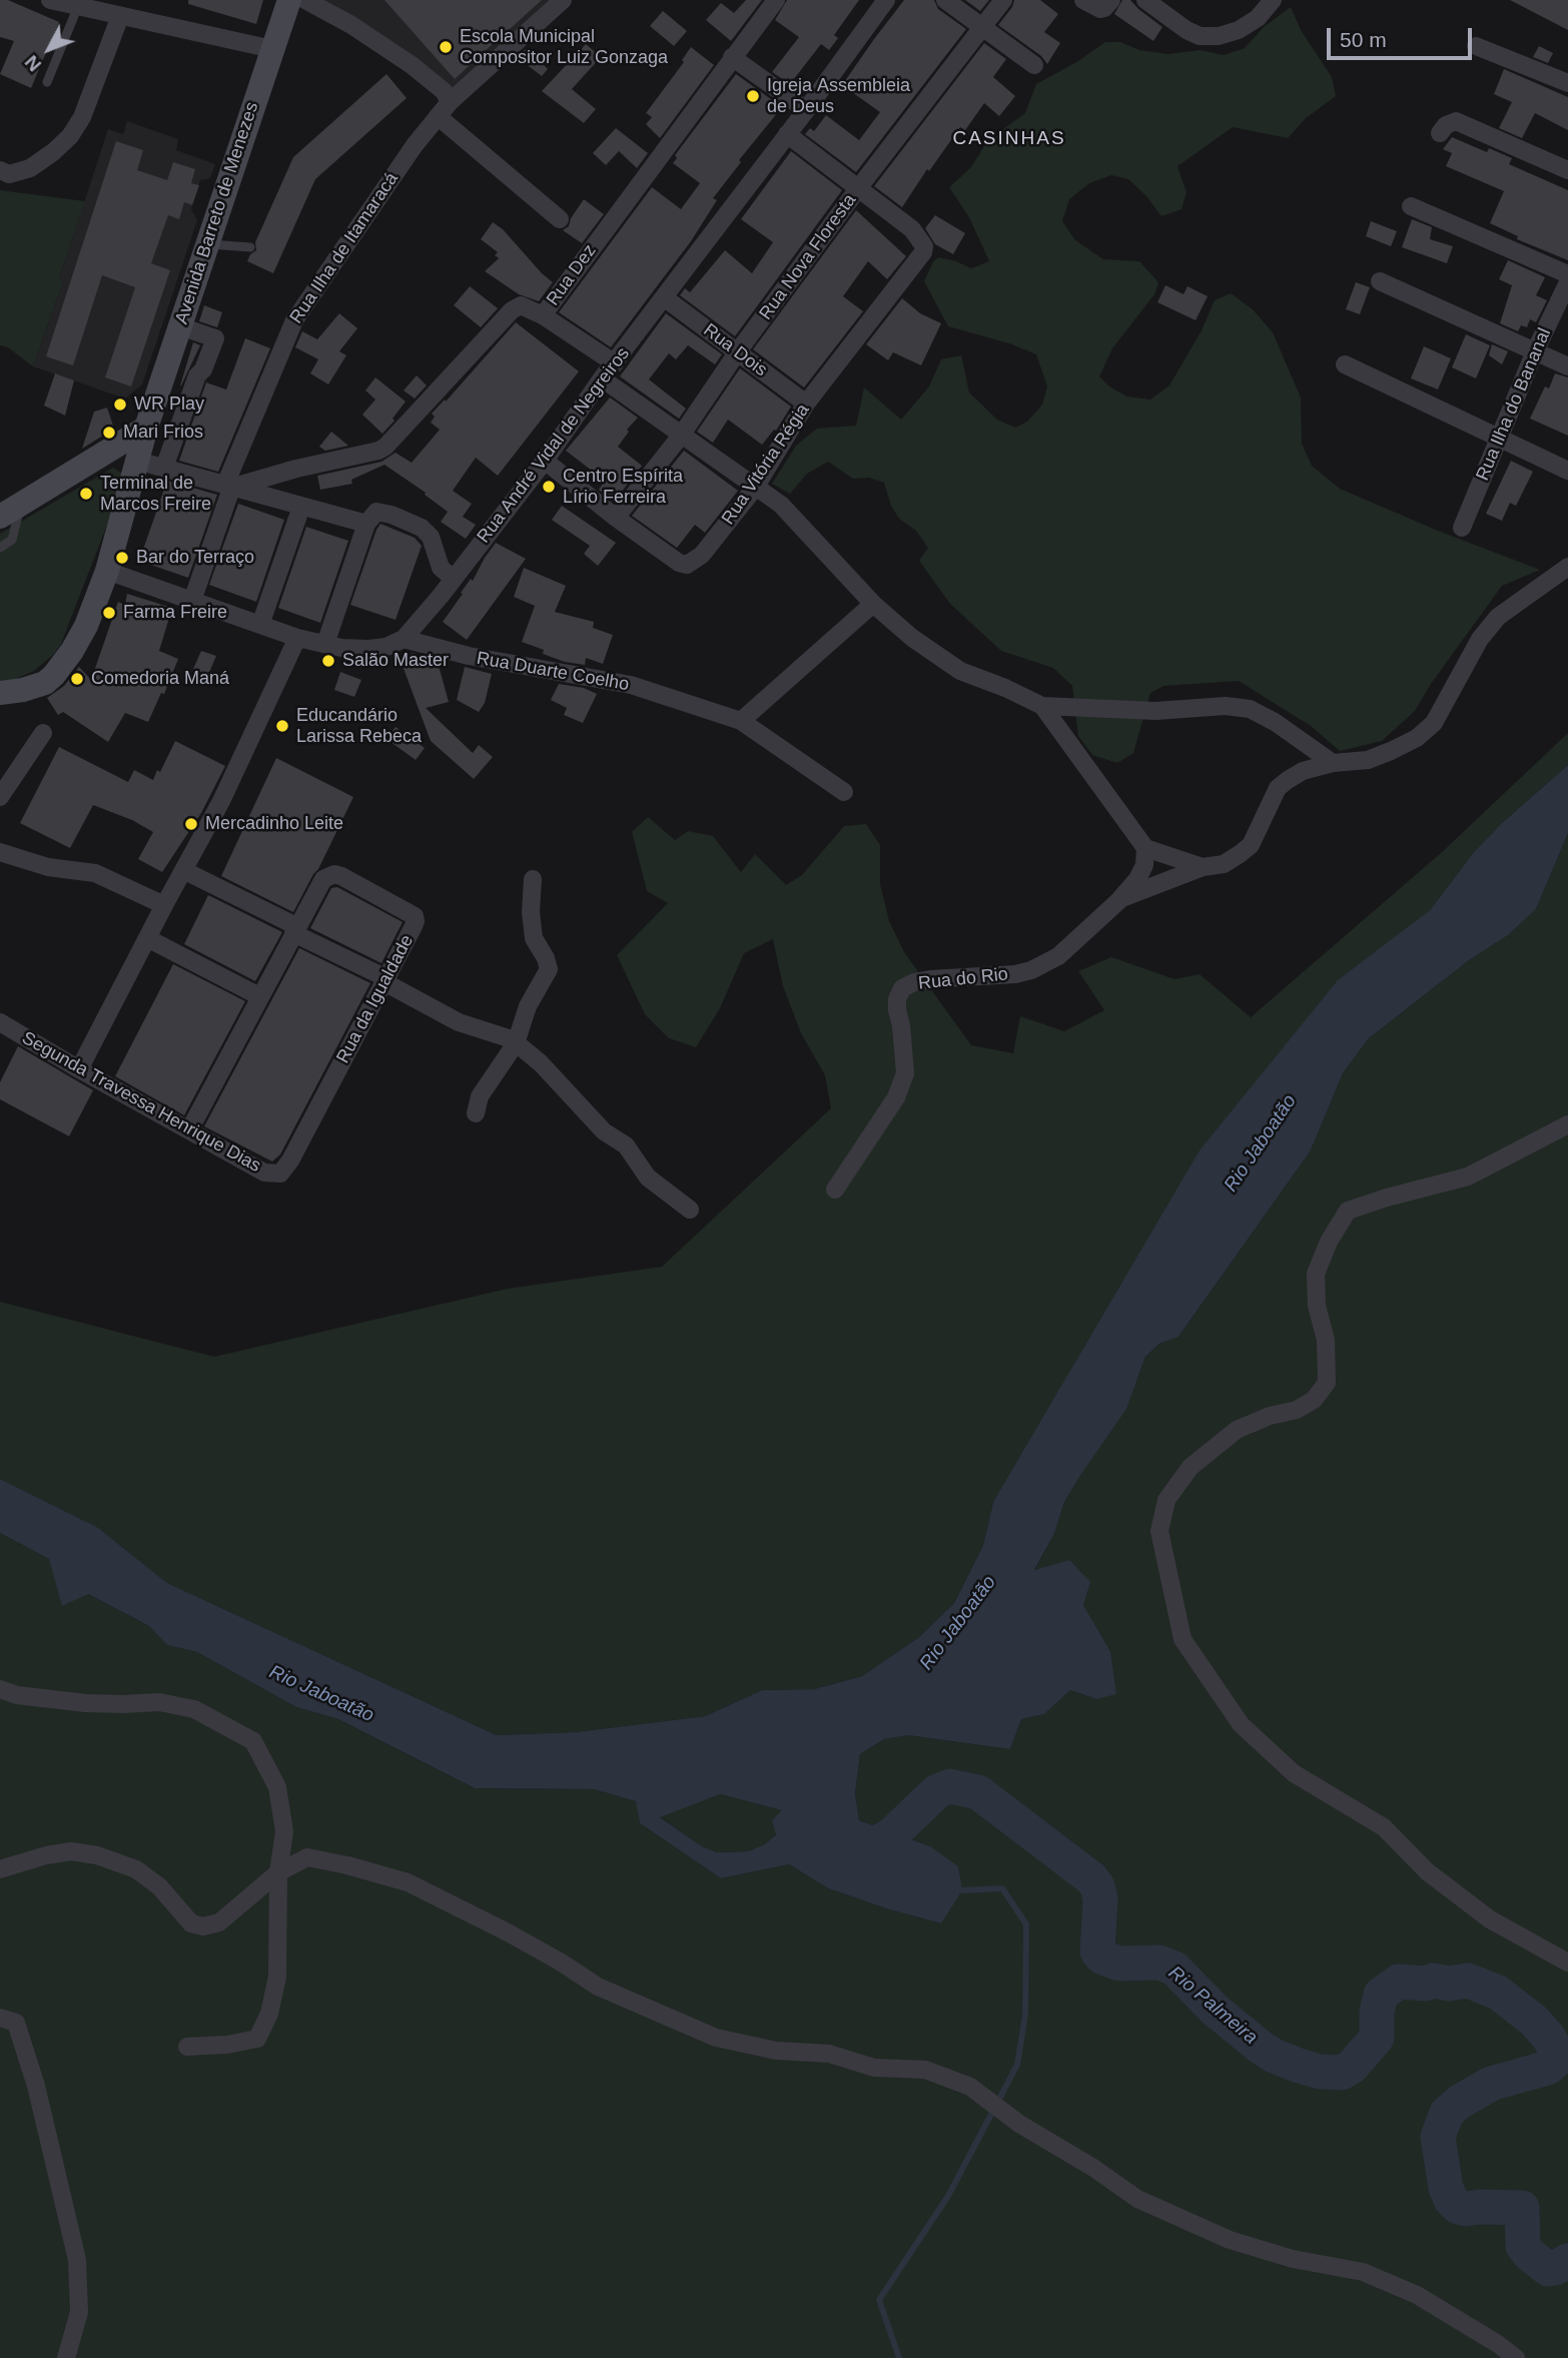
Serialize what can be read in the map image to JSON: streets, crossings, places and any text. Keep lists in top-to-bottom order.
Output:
{
  "streets": {
    "main road": ["Avenida Barreto de Menezes"],
    "street": [
      "Rua Ilha de Itamaracá",
      "Rua Nova Floresta",
      "Rua Dez",
      "Rua Dois",
      "Rua Ilha do Bananal",
      "Rua André Vidal de Negreiros",
      "Rua Vitória Régia",
      "Rua Duarte Coelho",
      "Rua do Rio",
      "Rua da Igualdade",
      "Segunda Travessa Henrique Dias"
    ]
  },
  "crossings": [
    ["Rua Ilha de Itamaracá", "Rua Dez"],
    ["Rua Nova Floresta", "Rua Dois"],
    ["Rua Nova Floresta", "Rua Vitória Régia"],
    ["Rua Dois", "Rua André Vidal de Negreiros"],
    ["Rua Dois", "Rua Vitória Régia"],
    ["Rua André Vidal de Negreiros", "Rua Vitória Régia"],
    ["Rua André Vidal de Negreiros", "Rua Duarte Coelho"],
    ["Rua da Igualdade", "Segunda Travessa Henrique Dias"]
  ],
  "districts": ["CASINHAS"],
  "water": ["Rio Jaboatão", "Rio Palmeira"],
  "places": [
    "Escola Municipal Compositor Luiz Gonzaga",
    "Igreja Assembleia de Deus",
    "WR Play",
    "Mari Frios",
    "Centro Espírita Lírio Ferreira",
    "Terminal de Marcos Freire",
    "Bar do Terraço",
    "Farma Freire",
    "Salão Master",
    "Comedoria Maná",
    "Educandário Larissa Rebeca",
    "Mercadinho Leite"
  ],
  "scale_bar": "50 m",
  "north": "bottom left"
}
